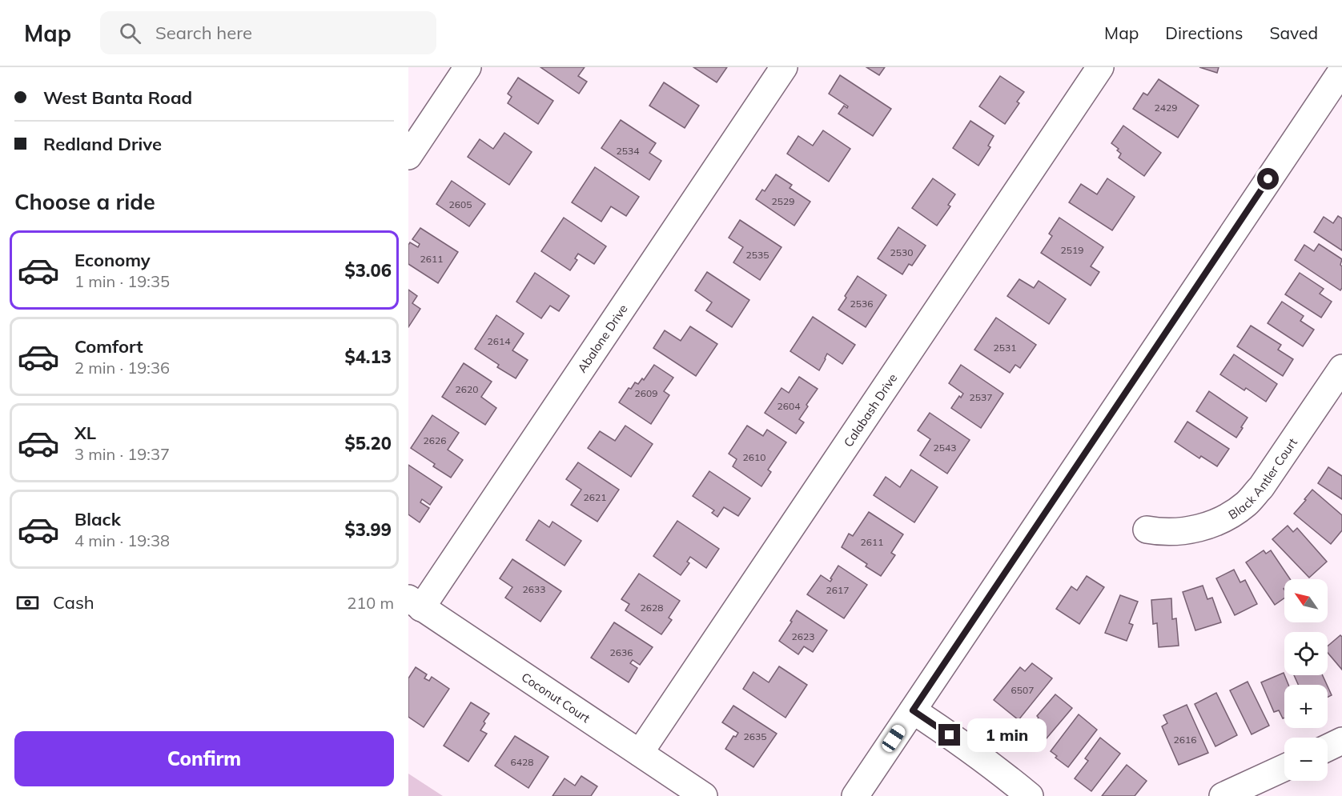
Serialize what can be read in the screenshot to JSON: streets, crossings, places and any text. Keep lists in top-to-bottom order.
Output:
{
  "streets": {
    "street": [
      "Abalone Drive",
      "Calabash Drive",
      "Black Antler Court",
      "Coconut Court"
    ]
  },
  "crossings": [
    ["Abalone Drive", "Coconut Court"],
    ["Calabash Drive", "Coconut Court"]
  ],
  "house_numbers": [
    "2429",
    "2534",
    "2529",
    "2605",
    "2519",
    "2530",
    "2535",
    "2611",
    "2536",
    "2614",
    "2531",
    "2620",
    "2609",
    "2537",
    "2604",
    "2626",
    "2543",
    "2610",
    "2621",
    "2611",
    "2633",
    "2617",
    "2628",
    "2623",
    "2636",
    "6507",
    "2635",
    "2616",
    "6428"
  ],
  "north": "top left",
  "page": {
    "header": "Map",
    "search": "Search here",
    "nav": ["Map", "Directions", "Saved"],
    "banner": ["West Banta Road", "Redland Drive"],
    "heading": "Choose a ride",
    "list": [
      {
        "name": "Economy",
        "note": "1 min · 19:35",
        "value": "$3.06"
      },
      {
        "name": "Comfort",
        "note": "2 min · 19:36",
        "value": "$4.13"
      },
      {
        "name": "XL",
        "note": "3 min · 19:37",
        "value": "$5.20"
      },
      {
        "name": "Black",
        "note": "4 min · 19:38",
        "value": "$3.99"
      }
    ],
    "pay": ["Cash", "210 m"],
    "map_buttons": ["+", "−"],
    "bubble": "1 min",
    "buttons": "Confirm"
  }
}
